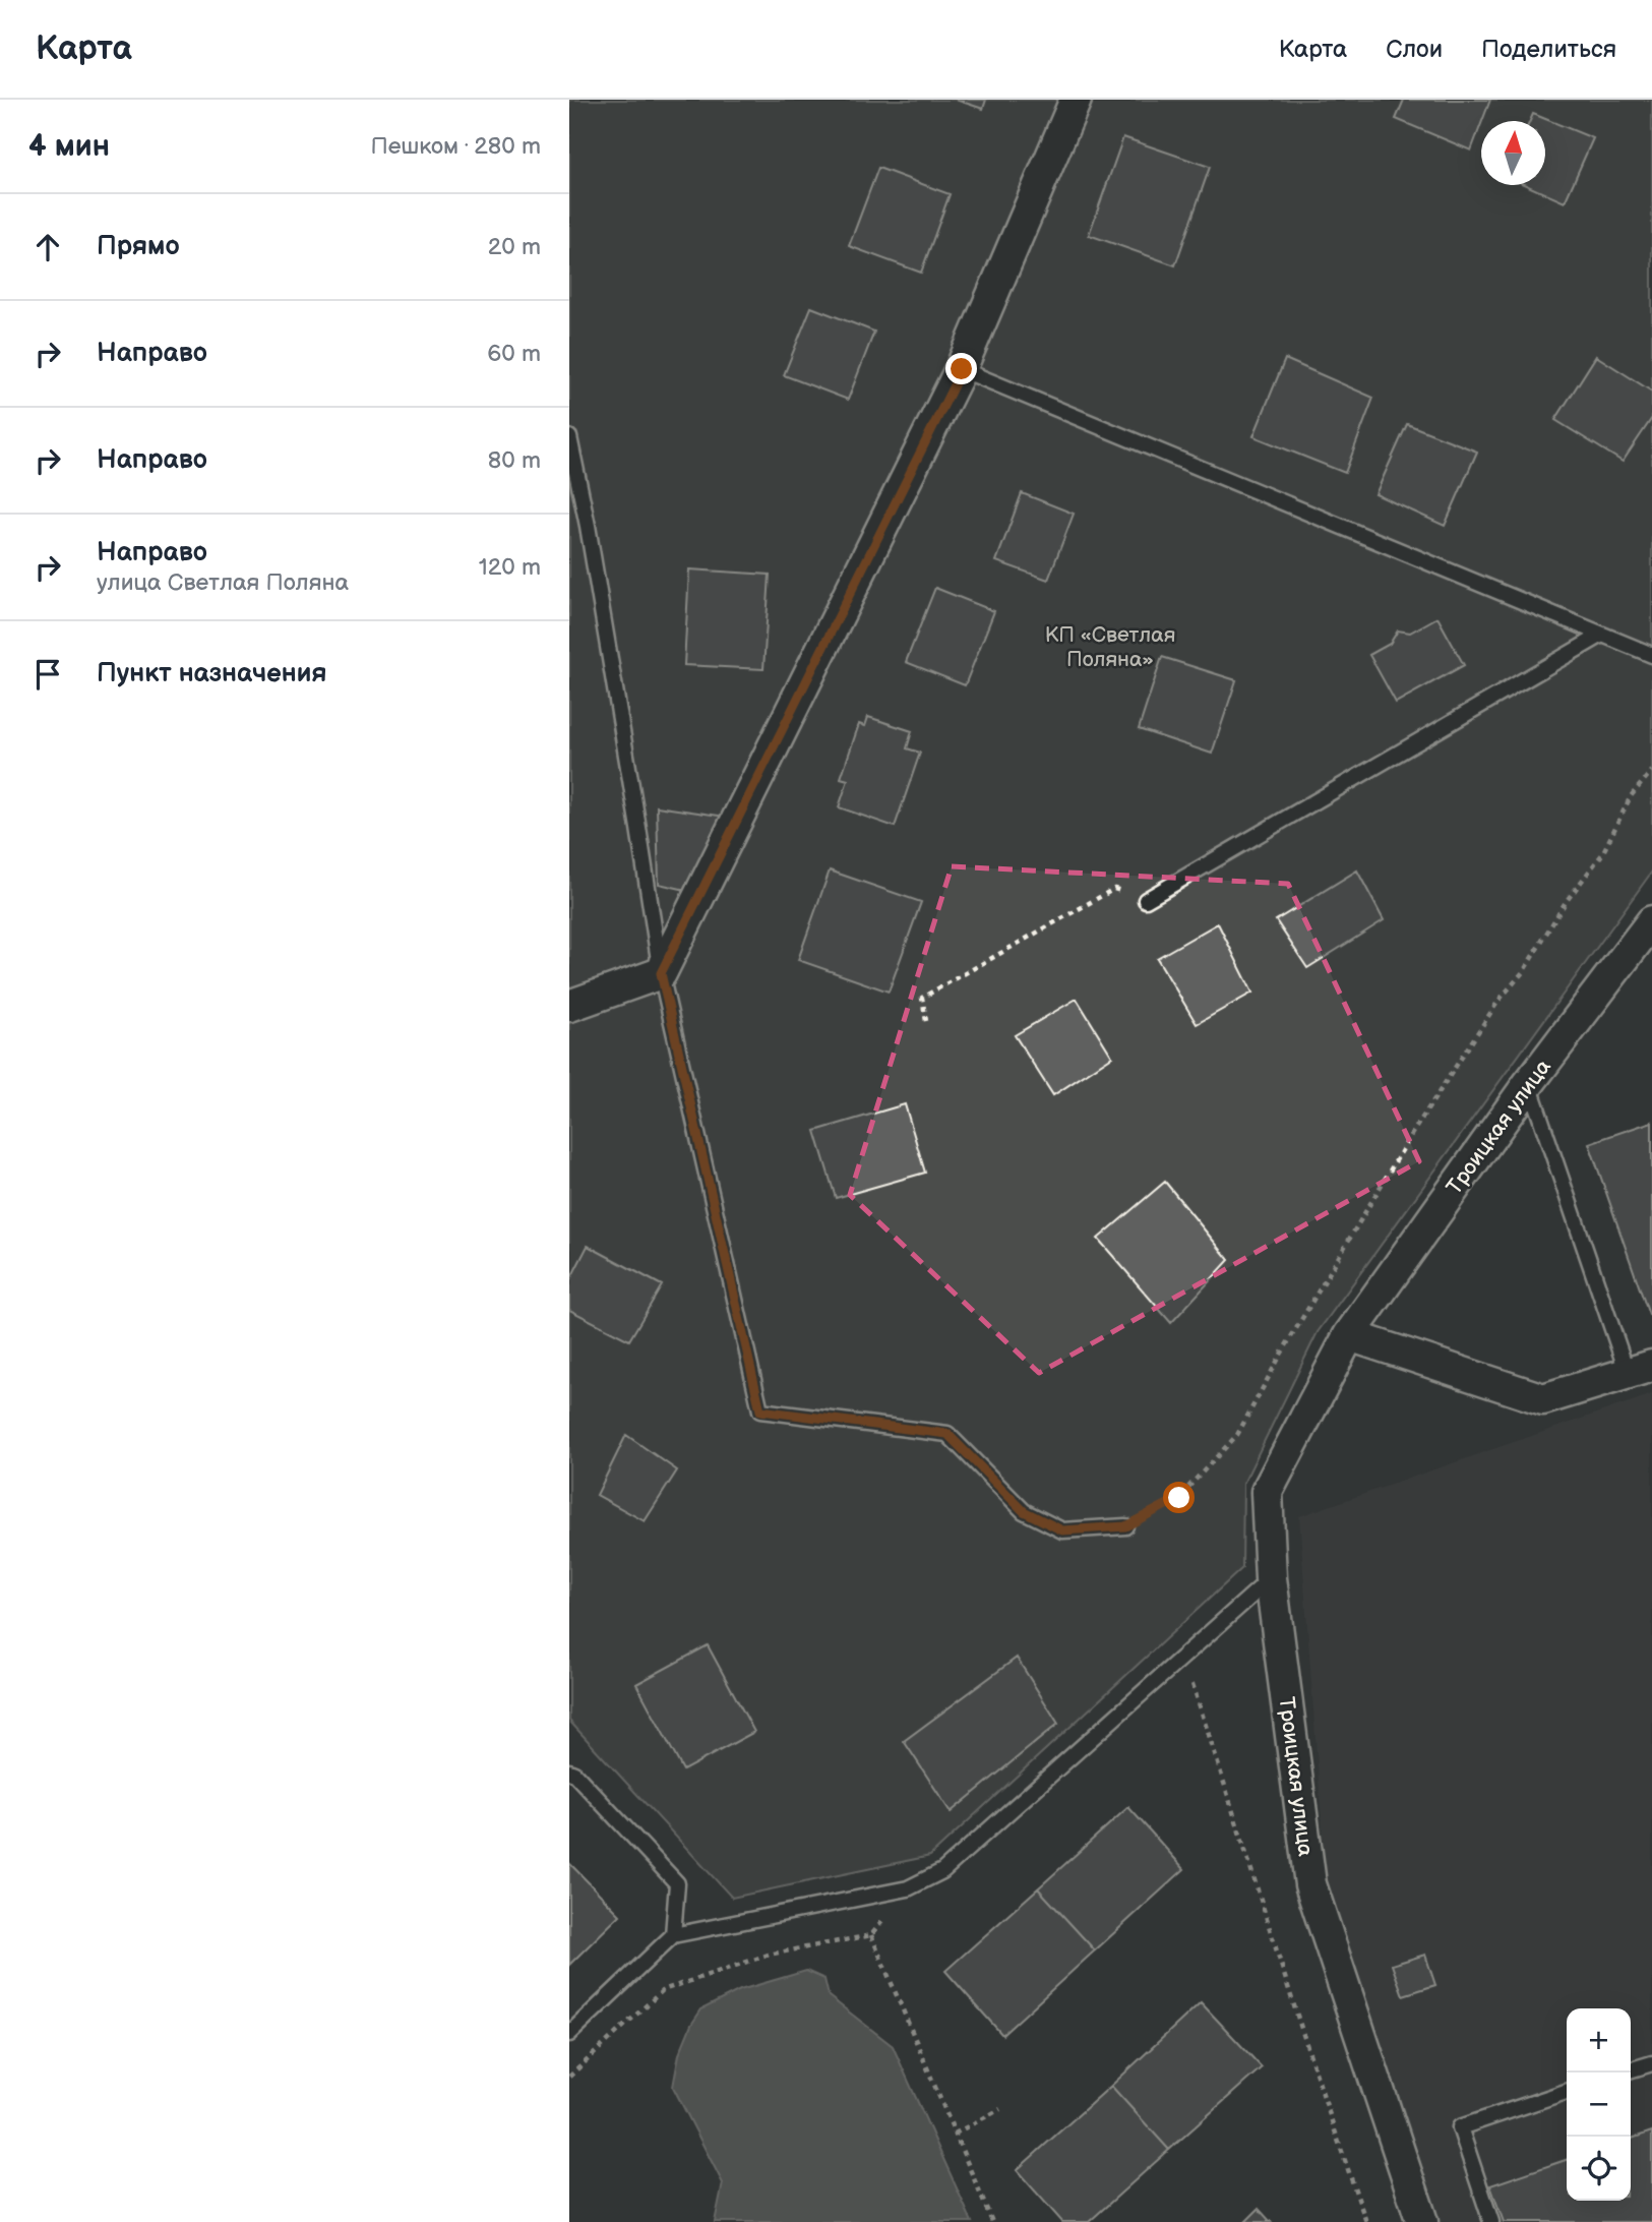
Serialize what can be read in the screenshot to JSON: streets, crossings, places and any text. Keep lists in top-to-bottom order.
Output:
{
  "streets": {
    "street": ["Троицкая улица"]
  },
  "parks": ["КП «Светлая Поляна»"],
  "north": "top",
  "page": {
    "header": "Карта",
    "nav": ["Карта", "Слои", "Поделиться"],
    "heading": ["4 мин", "Пешком · 280 m"],
    "list": [
      ["Прямо", "20 m"],
      ["Направо", "60 m"],
      ["Направо", "80 m"],
      ["Направо", "улица Светлая Поляна", "120 m"],
      "Пункт назначения"
    ],
    "map_buttons": ["+", "−"]
  }
}
